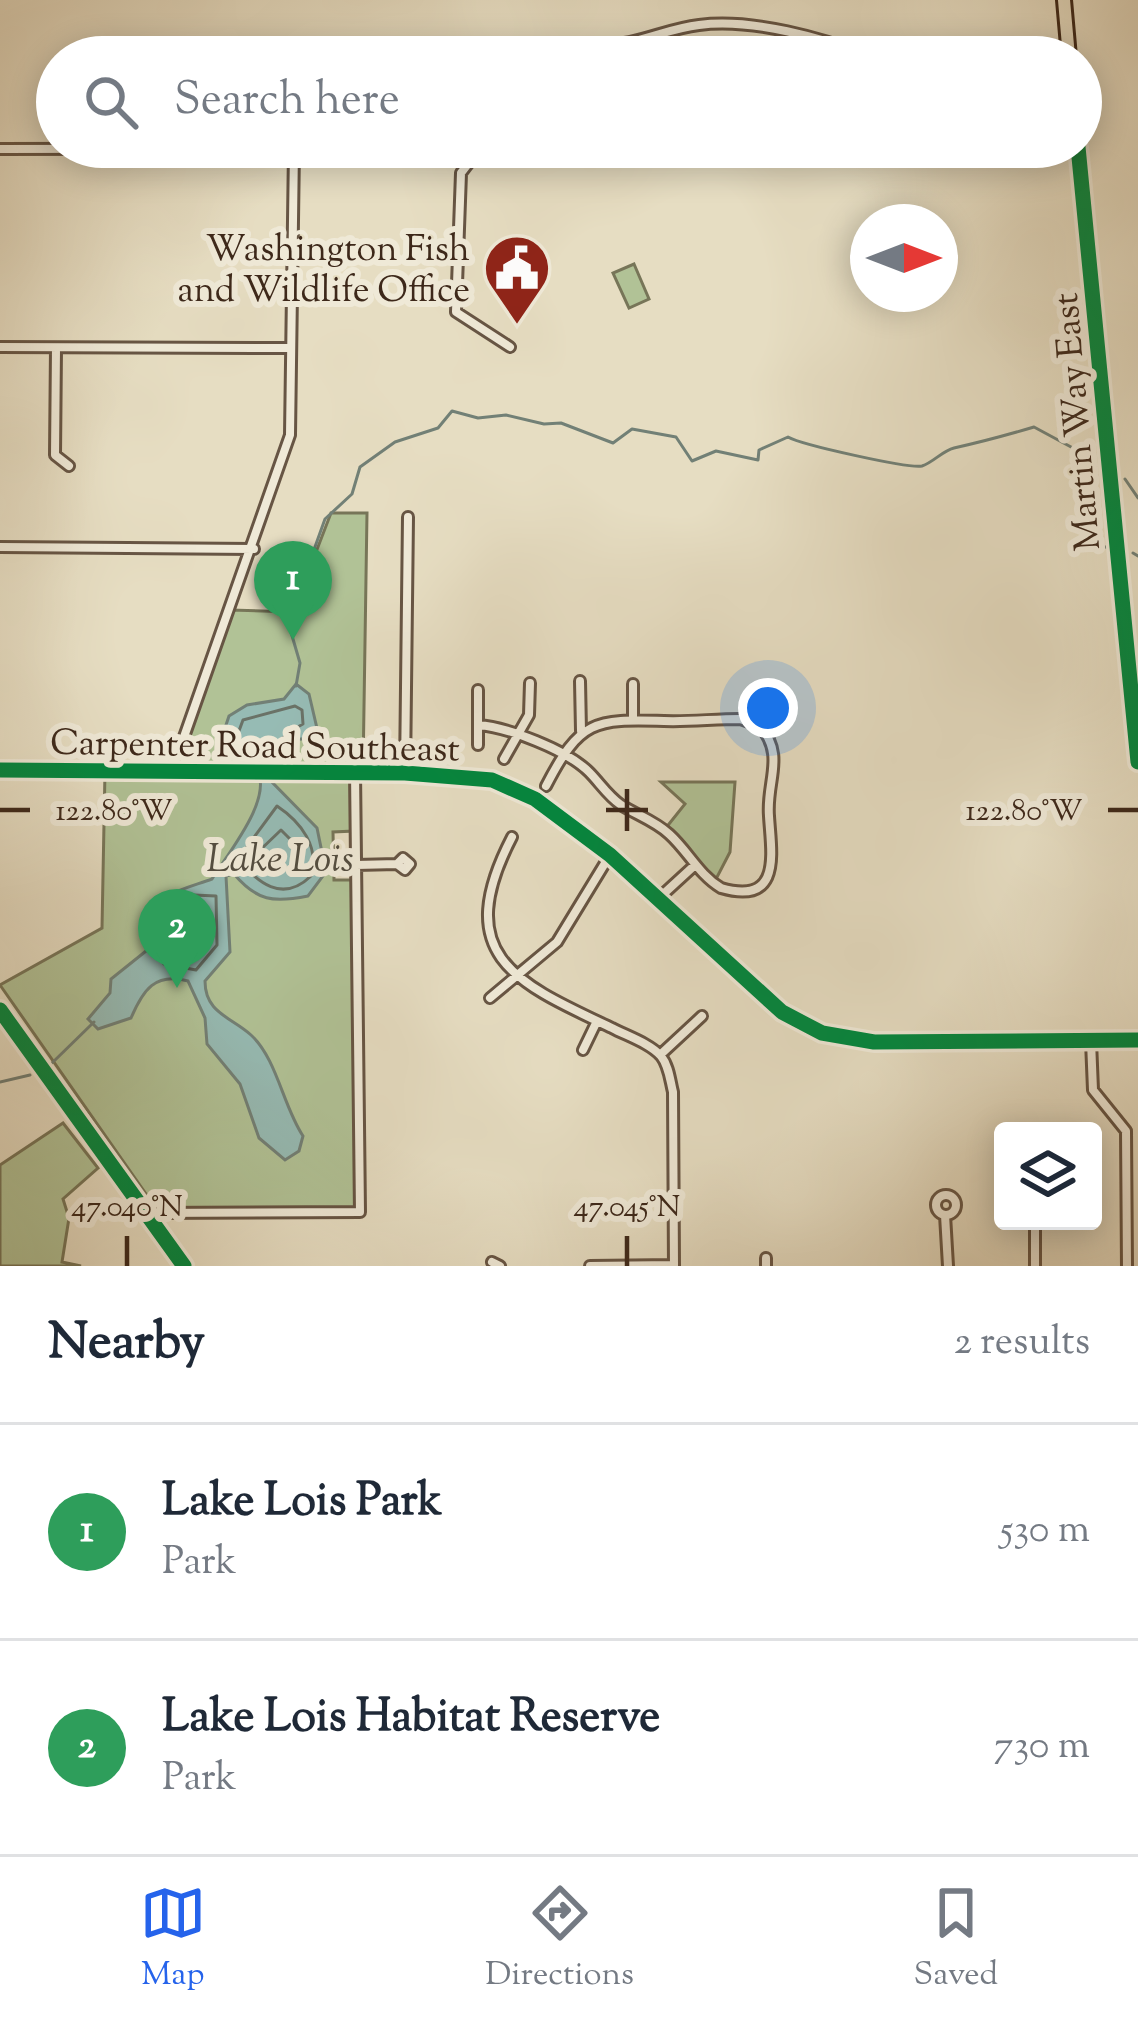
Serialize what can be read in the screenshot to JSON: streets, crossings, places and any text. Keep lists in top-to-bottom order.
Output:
{
  "streets": {
    "main road": ["Martin Way East", "Carpenter Road Southeast"]
  },
  "water": ["Lake Lois"],
  "places": {
    "public building": ["Washington Fish and Wildlife Office"]
  },
  "north": "right",
  "page": {
    "search": "Search here",
    "pins": ["1", "2"],
    "heading": ["Nearby", "2 results"],
    "list": [
      {
        "mark": "1",
        "name": "Lake Lois Park",
        "note": "Park",
        "value": "530 m"
      },
      {
        "mark": "2",
        "name": "Lake Lois Habitat Reserve",
        "note": "Park",
        "value": "730 m"
      }
    ],
    "nav": ["Map", "Directions", "Saved"]
  },
  "coordinates": ["122.80°W", "47.040°N", "47.045°N"]
}
